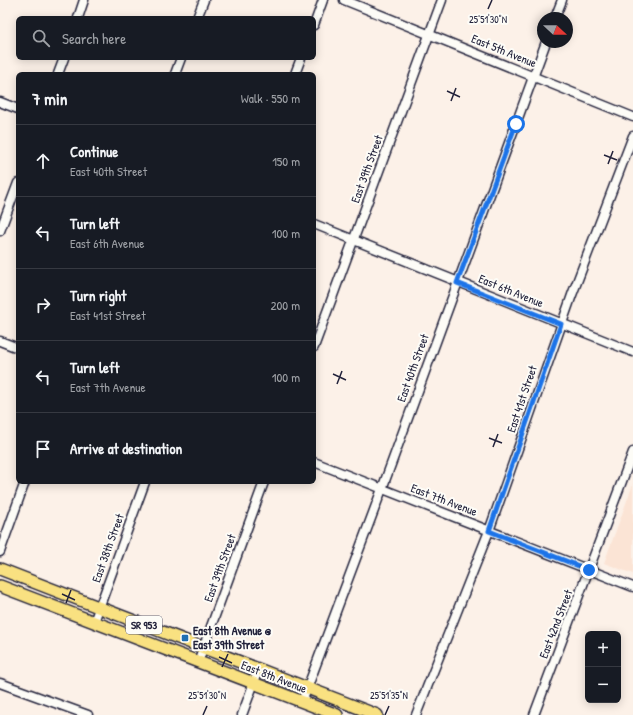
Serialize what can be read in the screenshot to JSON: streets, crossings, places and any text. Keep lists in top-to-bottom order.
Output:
{
  "streets": {
    "main road": ["SR 953", "East 8th Avenue"],
    "street": [
      "East 5th Avenue",
      "East 39th Street",
      "East 6th Avenue",
      "East 40th Street",
      "East 41st Street",
      "East 7th Avenue",
      "East 38th Street",
      "East 42nd Street"
    ]
  },
  "crossings": [
    ["East 5th Avenue", "East 39th Street"],
    ["East 5th Avenue", "East 40th Street"],
    ["East 39th Street", "East 6th Avenue"],
    ["East 39th Street", "East 8th Avenue"],
    ["East 6th Avenue", "East 40th Street"],
    ["East 6th Avenue", "East 41st Street"],
    ["East 40th Street", "East 7th Avenue"],
    ["East 40th Street", "East 8th Avenue"],
    ["East 41st Street", "East 7th Avenue"],
    ["East 7th Avenue", "East 42nd Street"],
    ["East 38th Street", "East 8th Avenue"]
  ],
  "places": {
    "transit": ["East 8th Avenue @ East 39th Street"]
  },
  "north": "right",
  "page": {
    "search": "Search here",
    "heading": ["7 min", "Walk · 550 m"],
    "list": [
      ["Continue", "East 40th Street", "150 m"],
      ["Turn left", "East 6th Avenue", "100 m"],
      ["Turn right", "East 41st Street", "200 m"],
      ["Turn left", "East 7th Avenue", "100 m"],
      "Arrive at destination"
    ],
    "map_buttons": ["+", "−"]
  },
  "coordinates": ["25°51'30\"N", "25°51'35\"N"]
}
